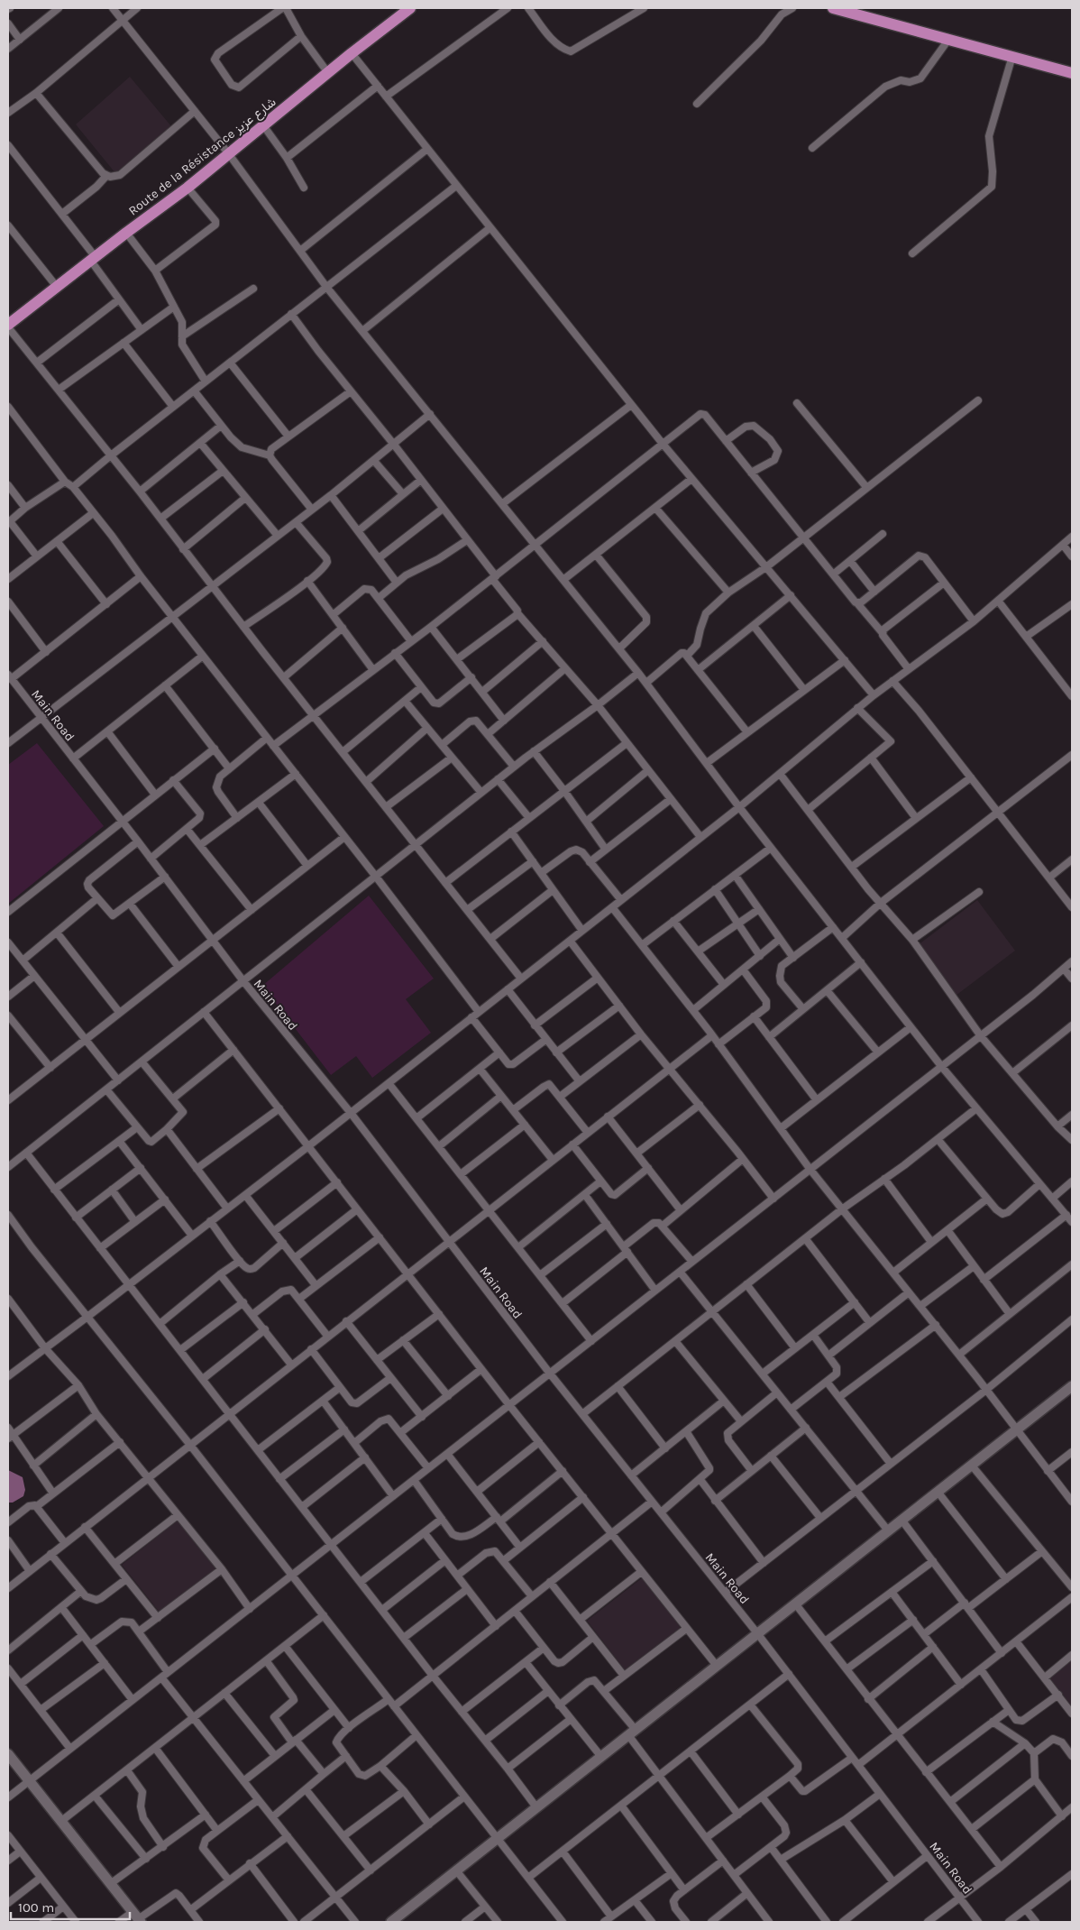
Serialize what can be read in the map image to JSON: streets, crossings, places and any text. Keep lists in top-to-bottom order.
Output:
{
  "streets": {
    "main road": ["Route de la Résistance شارع عزيز"],
    "street": ["Main Road"]
  },
  "scale_bar": "100 m"
}
